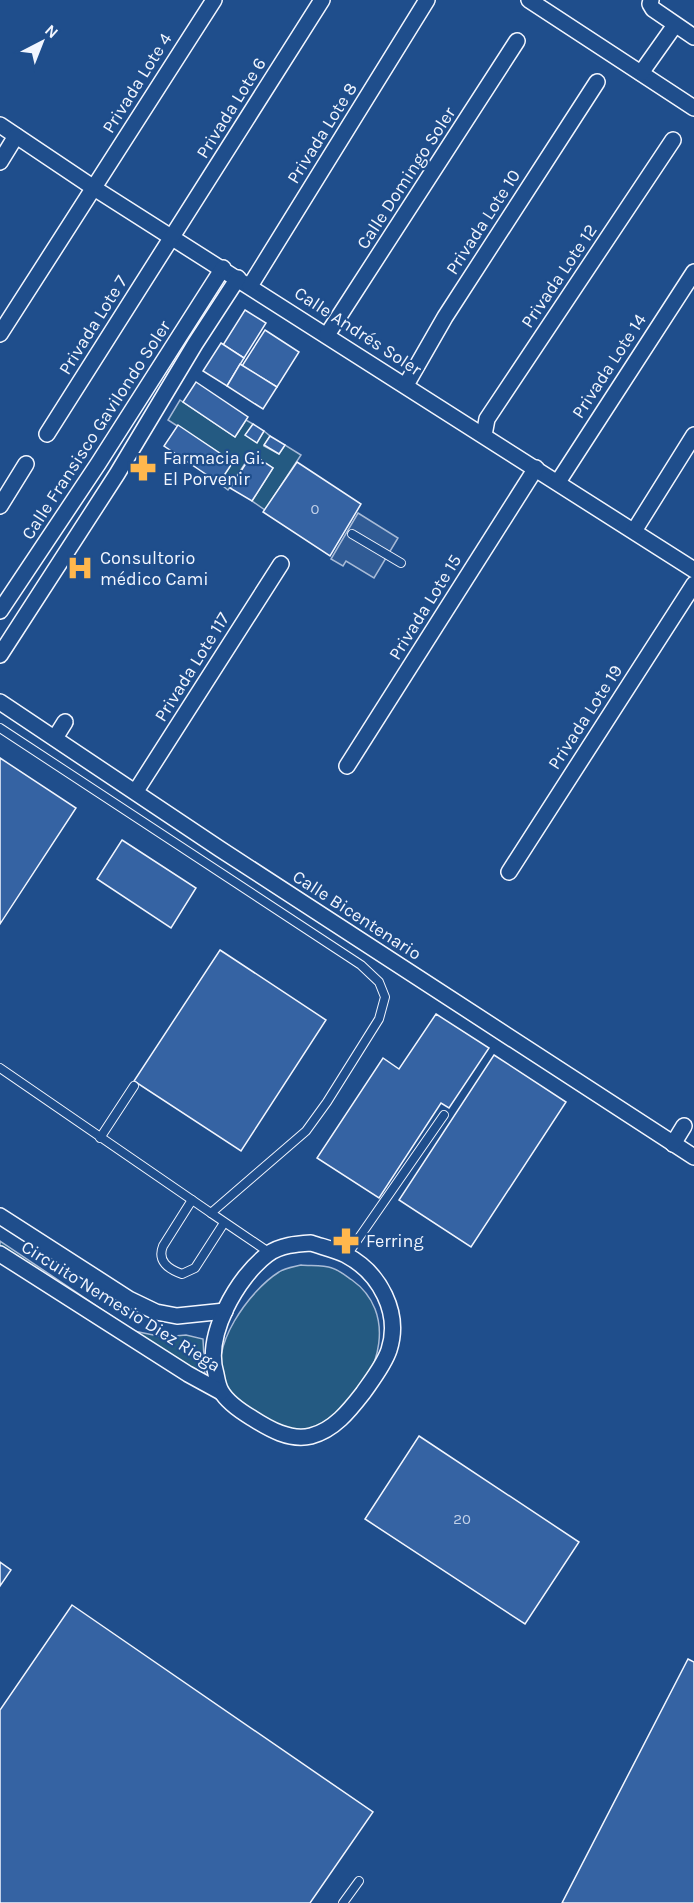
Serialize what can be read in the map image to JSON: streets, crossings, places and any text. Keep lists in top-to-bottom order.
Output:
{
  "streets": {
    "street": [
      "Privada Lote 4",
      "Privada Lote 6",
      "Privada Lote 8",
      "Calle Domingo Soler",
      "Privada Lote 10",
      "Privada Lote 12",
      "Privada Lote 7",
      "Calle Andrés Soler",
      "Privada Lote 14",
      "Calle Fransisco Gavilondo Soler",
      "Privada Lote 15",
      "Privada Lote 117",
      "Privada Lote 19",
      "Calle Bicentenario",
      "Circuito Nemesio Diez Riega"
    ]
  },
  "crossings": [
    ["Privada Lote 4", "Calle Andrés Soler"],
    ["Privada Lote 6", "Privada Lote 7"],
    ["Privada Lote 6", "Calle Andrés Soler"],
    ["Privada Lote 8", "Calle Andrés Soler"],
    ["Calle Domingo Soler", "Calle Andrés Soler"],
    ["Privada Lote 10", "Calle Andrés Soler"],
    ["Privada Lote 12", "Calle Andrés Soler"],
    ["Privada Lote 7", "Calle Andrés Soler"],
    ["Calle Andrés Soler", "Privada Lote 14"],
    ["Calle Andrés Soler", "Calle Fransisco Gavilondo Soler"],
    ["Calle Andrés Soler", "Privada Lote 15"],
    ["Privada Lote 117", "Calle Bicentenario"]
  ],
  "places": {
    "pharmacy": ["Farmacia Gi. El Porvenir", "Ferring"],
    "hospital": ["Consultorio médico Cami"]
  },
  "house_numbers": ["0", "20"],
  "north": "top right"
}
